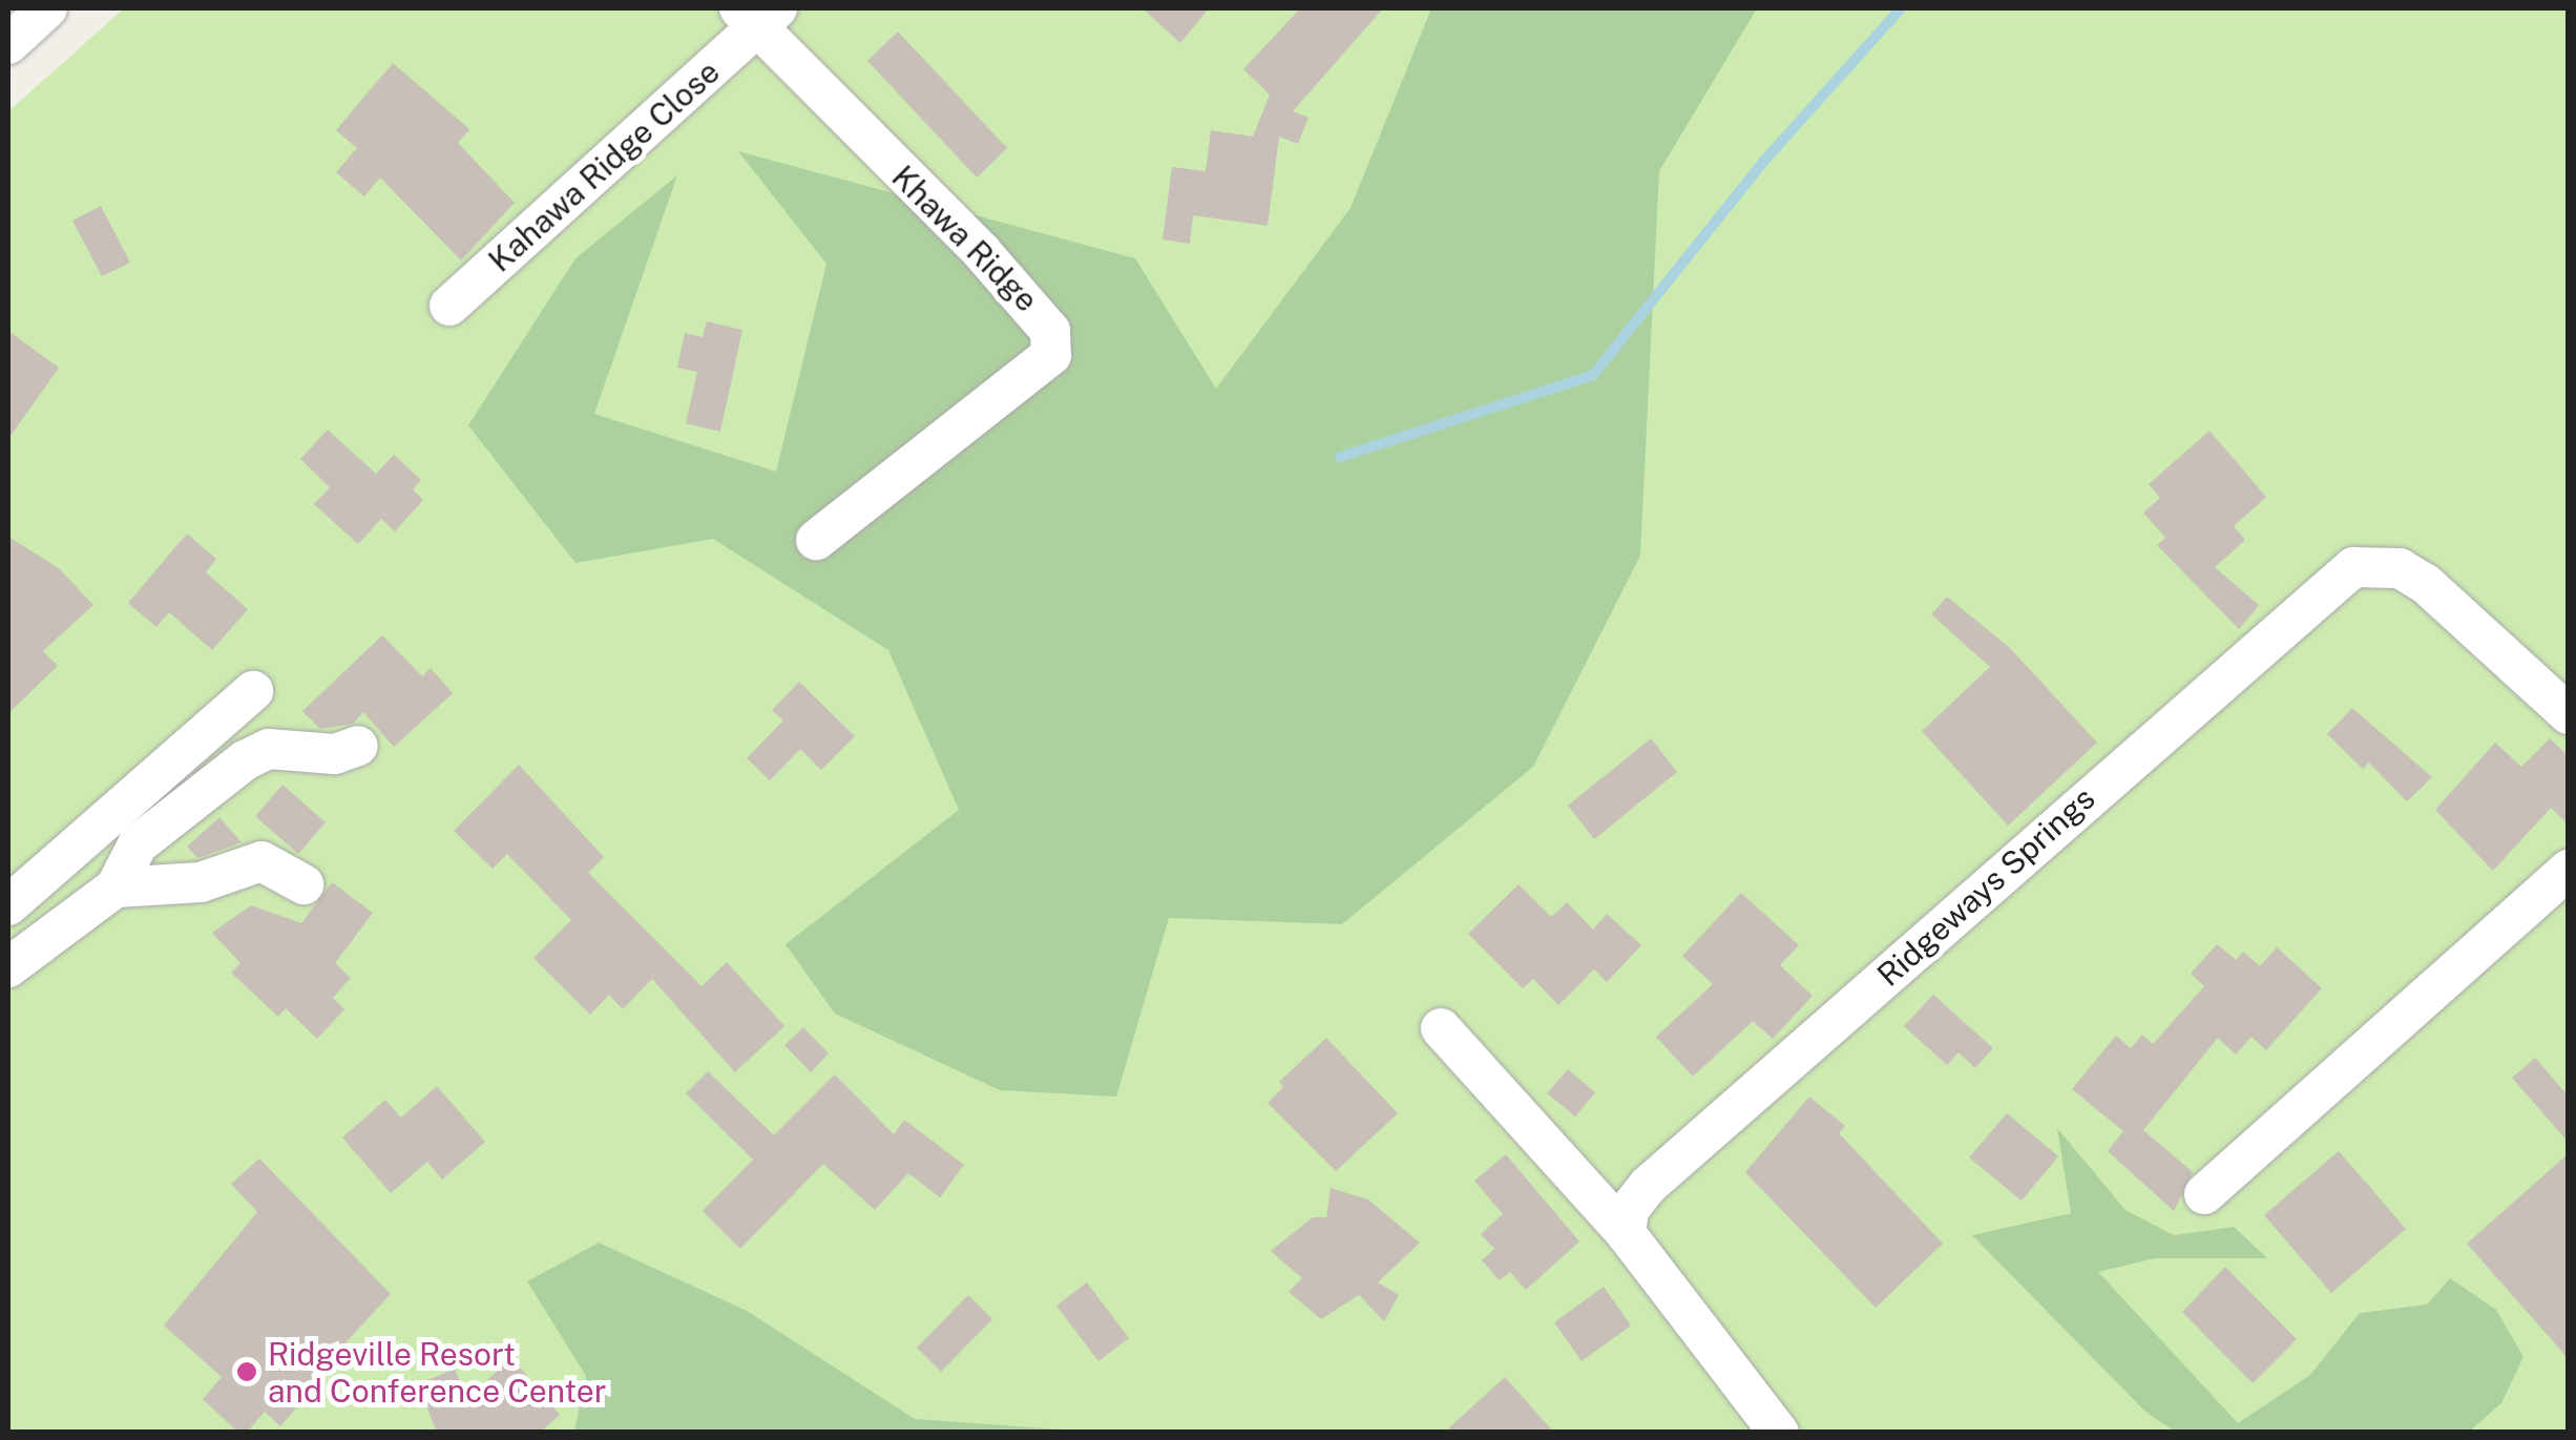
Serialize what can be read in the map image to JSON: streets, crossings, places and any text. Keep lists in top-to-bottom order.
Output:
{
  "streets": {
    "street": ["Kahawa Ridge Close", "Khawa Ridge", "Ridgeways Springs"]
  },
  "crossings": [
    ["Kahawa Ridge Close", "Khawa Ridge"]
  ],
  "places": ["Ridgeville Resort and Conference Center"]
}
